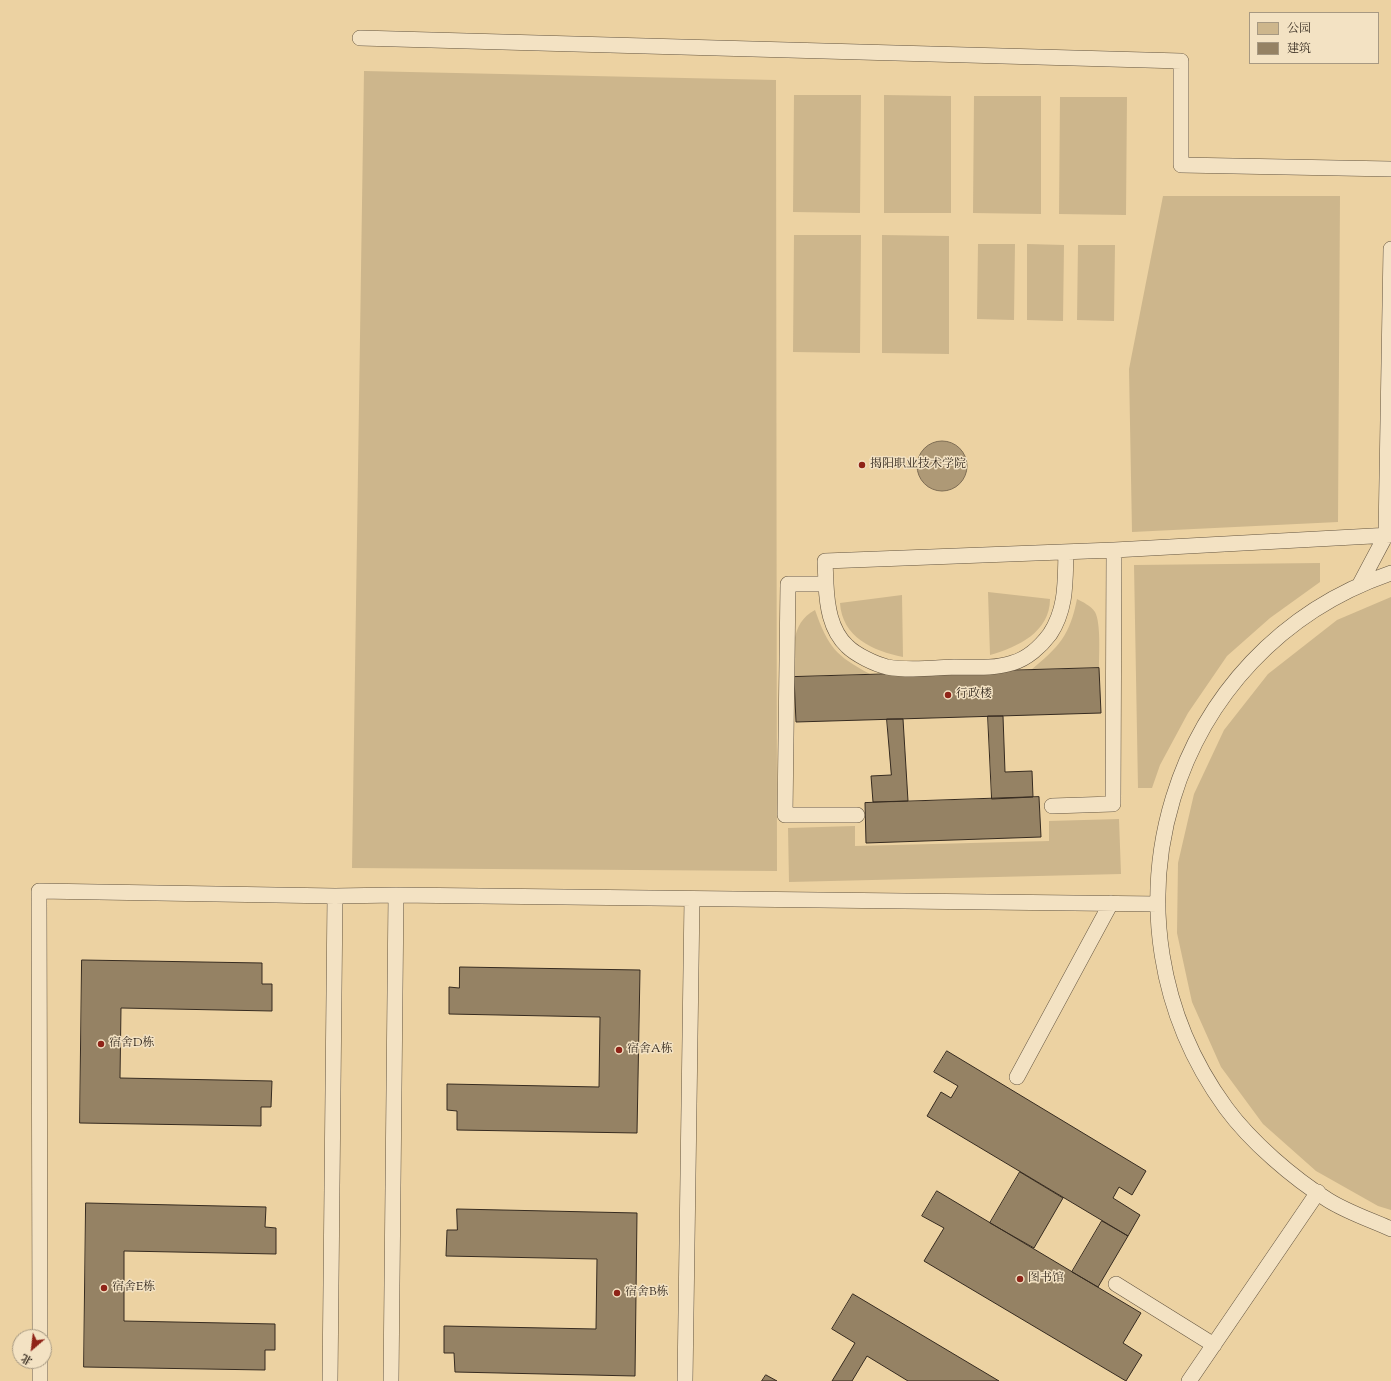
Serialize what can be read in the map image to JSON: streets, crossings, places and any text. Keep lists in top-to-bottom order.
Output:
{
  "places": [
    "揭阳职业技术学院",
    "行政楼",
    "宿舍D栋",
    "宿舍A栋",
    "图书馆",
    "宿舍E栋",
    "宿舍B栋"
  ],
  "legend": ["公园", "建筑"],
  "north": "bottom left"
}
